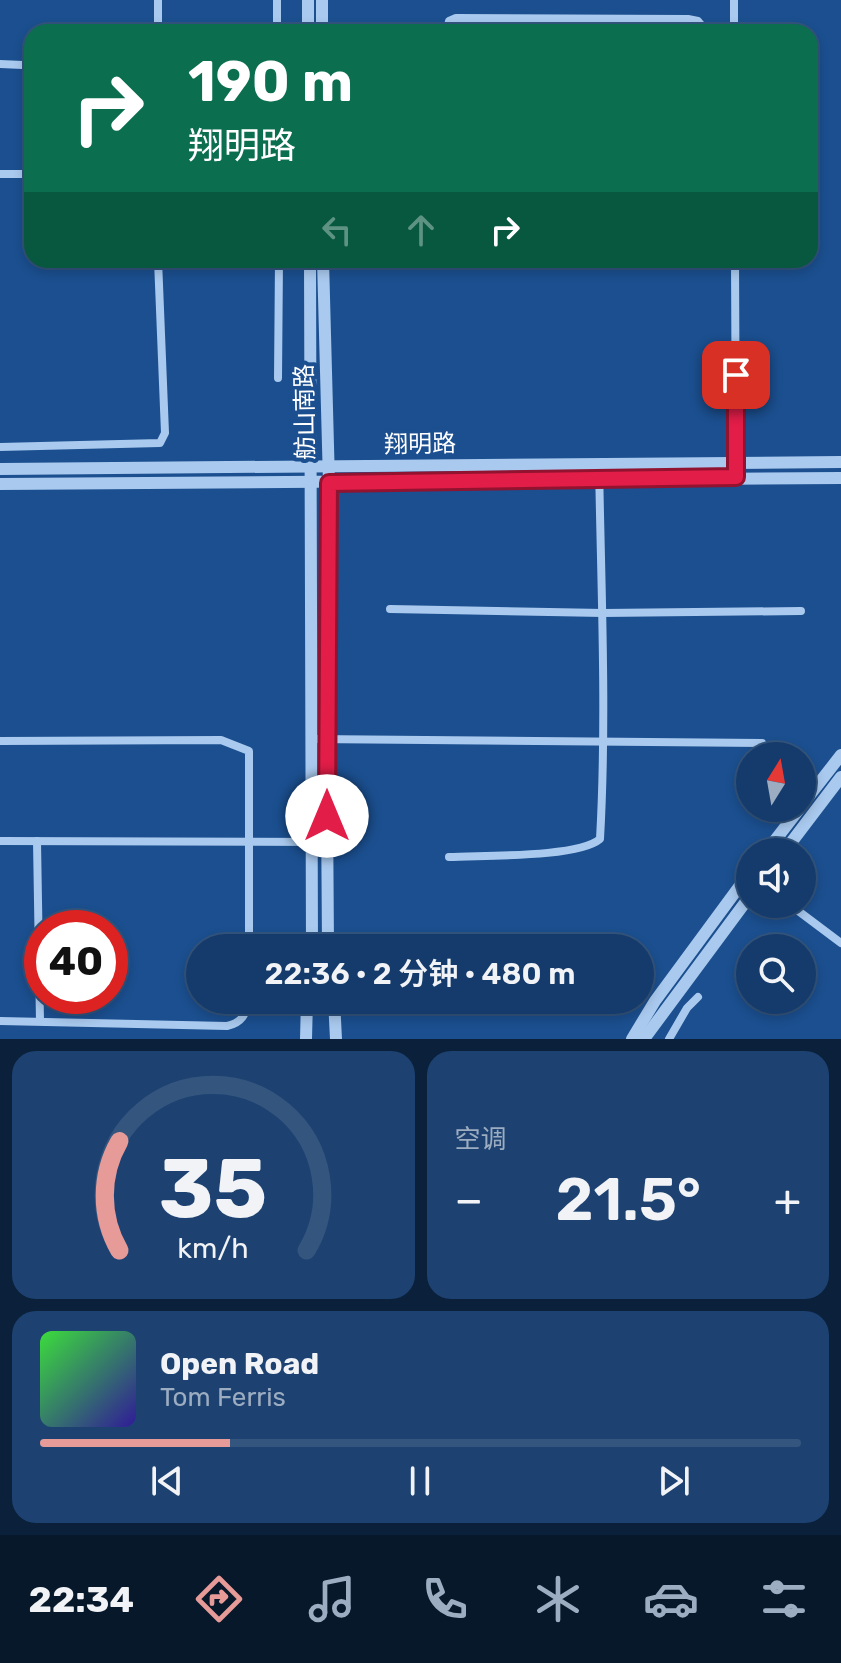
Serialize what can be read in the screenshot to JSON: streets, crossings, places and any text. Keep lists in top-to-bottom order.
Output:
{
  "streets": {
    "street": ["舫山南路", "翔明路"]
  },
  "crossings": [
    ["舫山南路", "翔明路"]
  ],
  "north": "top",
  "page": {
    "turn": ["190 m", "翔明路"],
    "limit": "40",
    "trip": "22:36 · 2 分钟 · 480 m",
    "tile": "空调",
    "heat": ["−", "21.5°", "+"],
    "song": ["Open Road", "Tom Ferris"],
    "tabs": "22:34",
    "gauge": ["35", "km/h"]
  }
}
